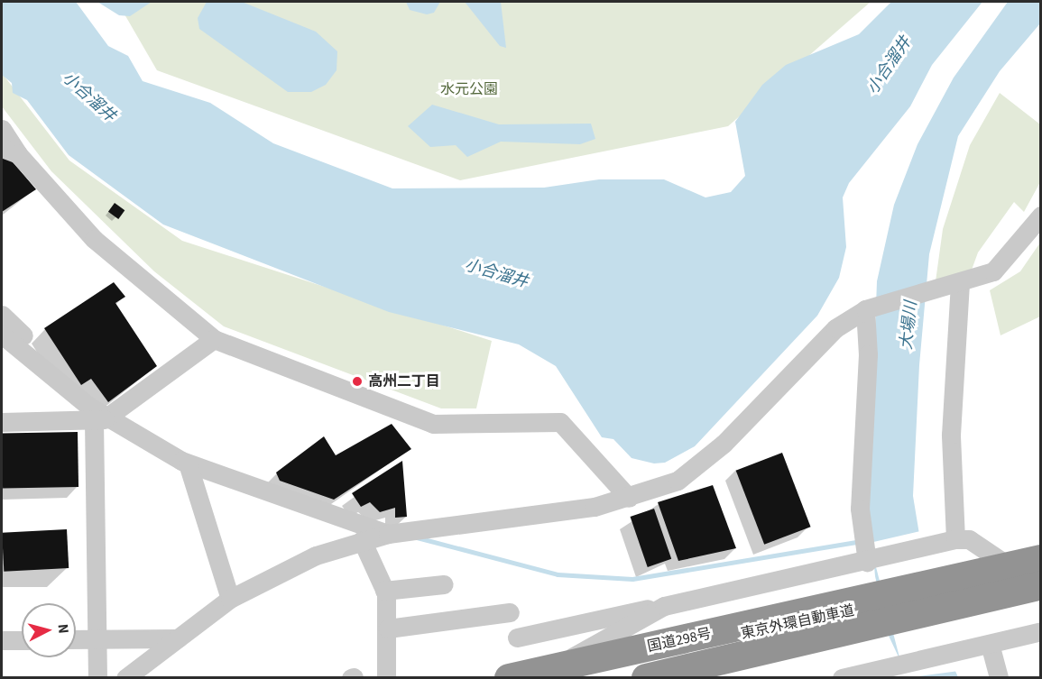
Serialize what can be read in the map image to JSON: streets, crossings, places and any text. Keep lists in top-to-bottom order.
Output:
{
  "streets": {
    "highway": ["東京外環自動車道", "国道298号"]
  },
  "crossings": [
    ["東京外環自動車道", "国道298号"]
  ],
  "water": ["小合溜井", "大場川"],
  "parks": ["水元公園"],
  "places": ["高州二丁目"],
  "north": "right"
}
